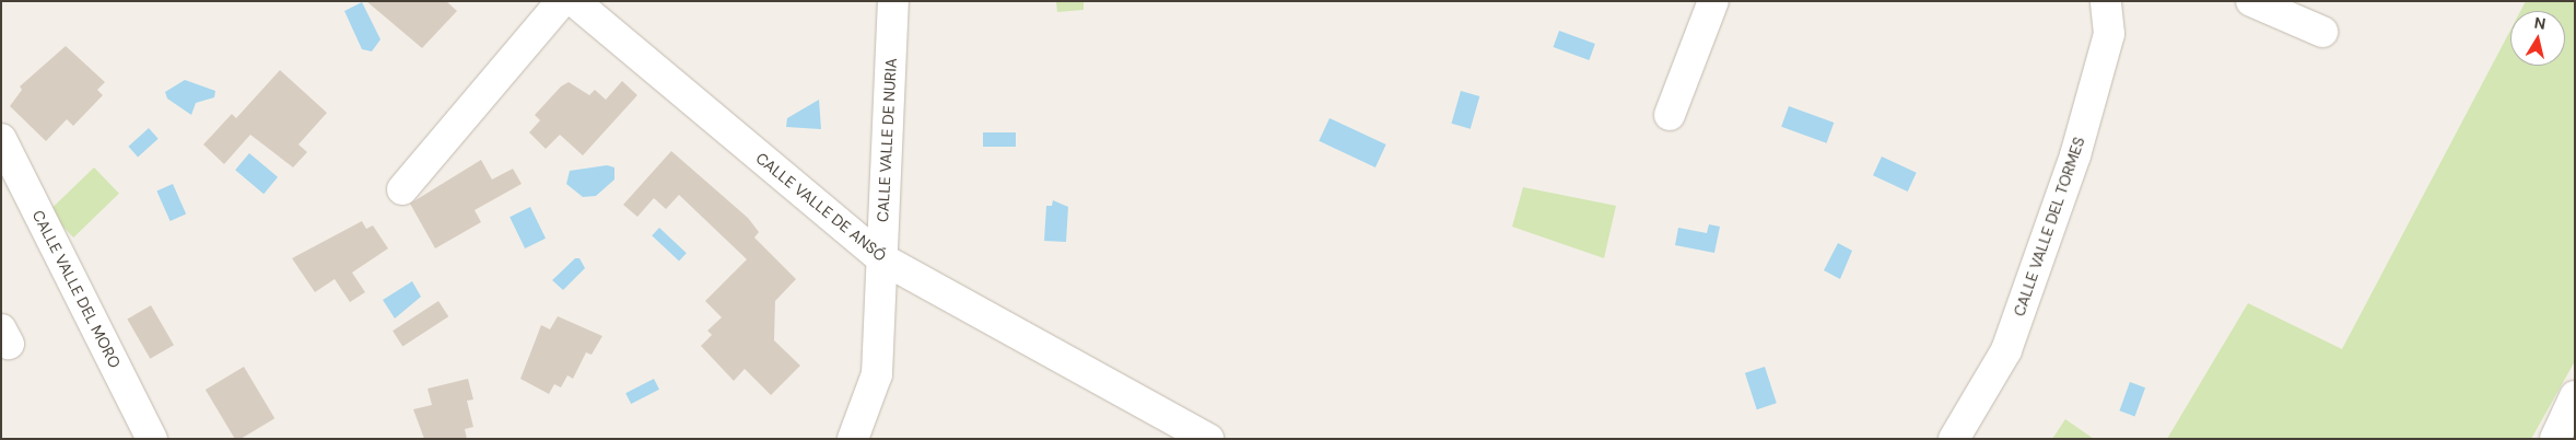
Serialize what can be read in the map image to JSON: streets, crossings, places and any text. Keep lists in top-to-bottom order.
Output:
{
  "streets": {
    "street": [
      "CALLE VALLE DE NURIA",
      "CALLE VALLE DE ANSÓ",
      "CALLE VALLE DEL TORMES",
      "CALLE VALLE DEL MORO"
    ]
  },
  "crossings": [
    ["CALLE VALLE DE NURIA", "CALLE VALLE DE ANSÓ"]
  ],
  "north": "top"
}
